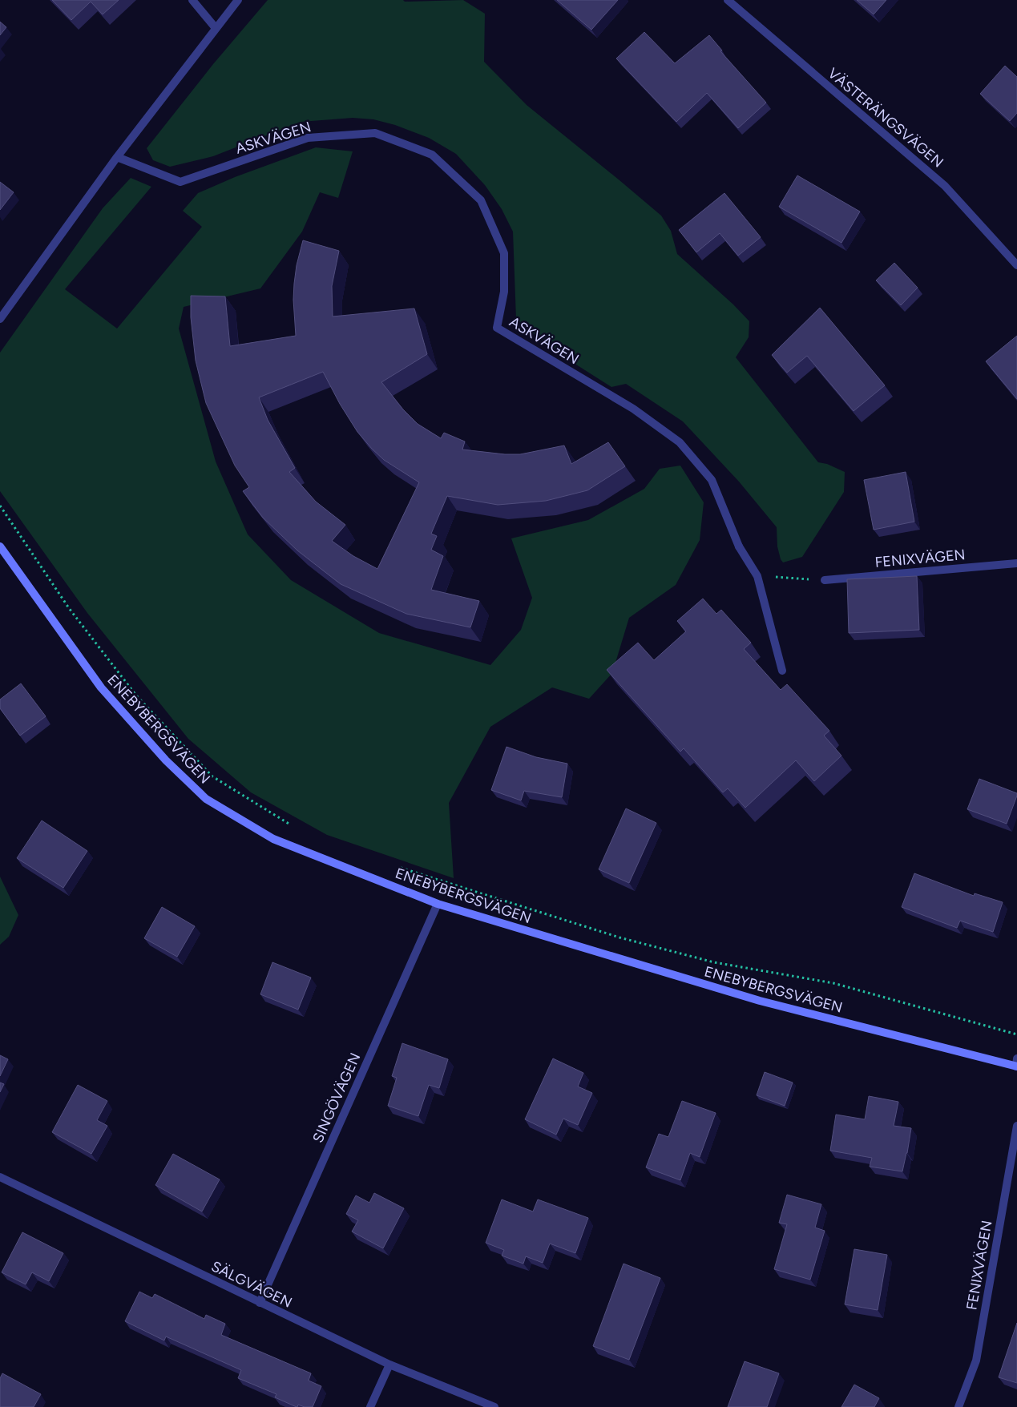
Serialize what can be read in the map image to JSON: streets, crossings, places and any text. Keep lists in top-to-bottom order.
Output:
{
  "streets": {
    "main road": ["ENEBYBERGSVÄGEN"],
    "street": [
      "VÄSTERÄNGSVÄGEN",
      "ASKVÄGEN",
      "FENIXVÄGEN",
      "SINGÖVÄGEN",
      "SÄLGVÄGEN"
    ]
  },
  "crossings": [
    ["ENEBYBERGSVÄGEN", "SINGÖVÄGEN"],
    ["SINGÖVÄGEN", "SÄLGVÄGEN"]
  ]
}
